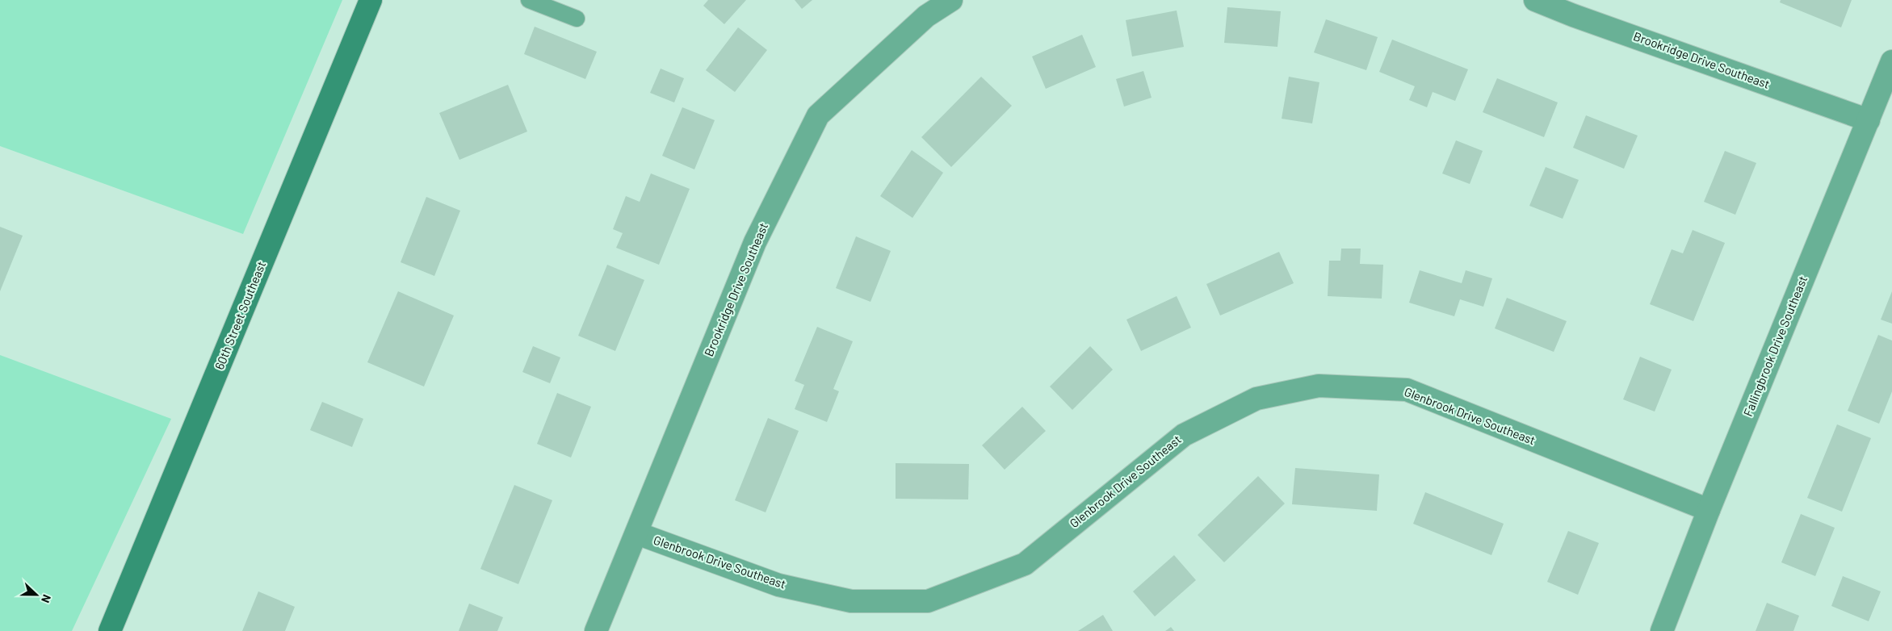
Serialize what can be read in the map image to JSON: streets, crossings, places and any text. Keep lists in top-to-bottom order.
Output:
{
  "streets": {
    "main road": ["60th Street Southeast"],
    "street": ["Brookridge Drive Southeast", "Fallingbrook Drive Southeast", "Glenbrook Drive Southeast"]
  },
  "crossings": [
    ["Brookridge Drive Southeast", "Fallingbrook Drive Southeast"],
    ["Brookridge Drive Southeast", "Glenbrook Drive Southeast"],
    ["Fallingbrook Drive Southeast", "Glenbrook Drive Southeast"]
  ],
  "north": "right"
}
